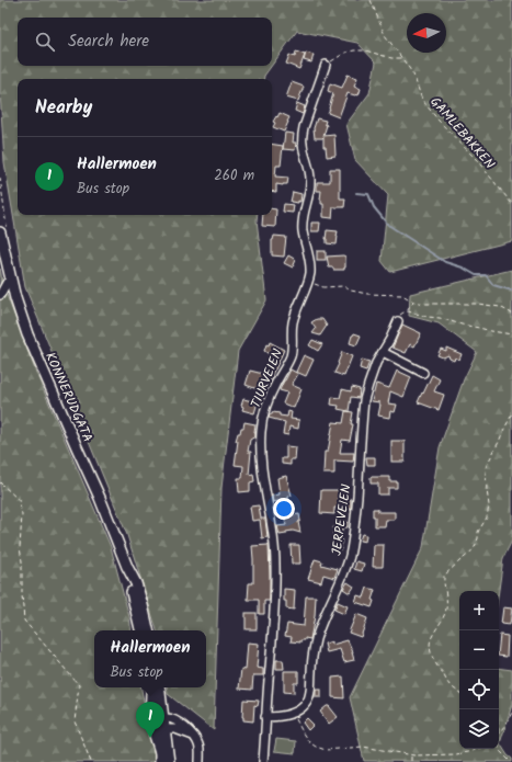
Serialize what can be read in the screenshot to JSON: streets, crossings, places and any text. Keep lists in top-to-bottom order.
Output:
{
  "streets": {
    "main road": ["KONNERUDGATA"],
    "street": ["TIURVEIEN", "JERPEVEIEN"],
    "path": ["GAMLEBAKKEN"]
  },
  "north": "left",
  "page": {
    "search": "Search here",
    "heading": "Nearby",
    "list": [
      {
        "mark": "1",
        "name": "Hallermoen",
        "note": "Bus stop",
        "value": "260 m"
      }
    ],
    "map_buttons": ["+", "−"],
    "popup": ["Hallermoen", "Bus stop"],
    "pins": "1"
  }
}
